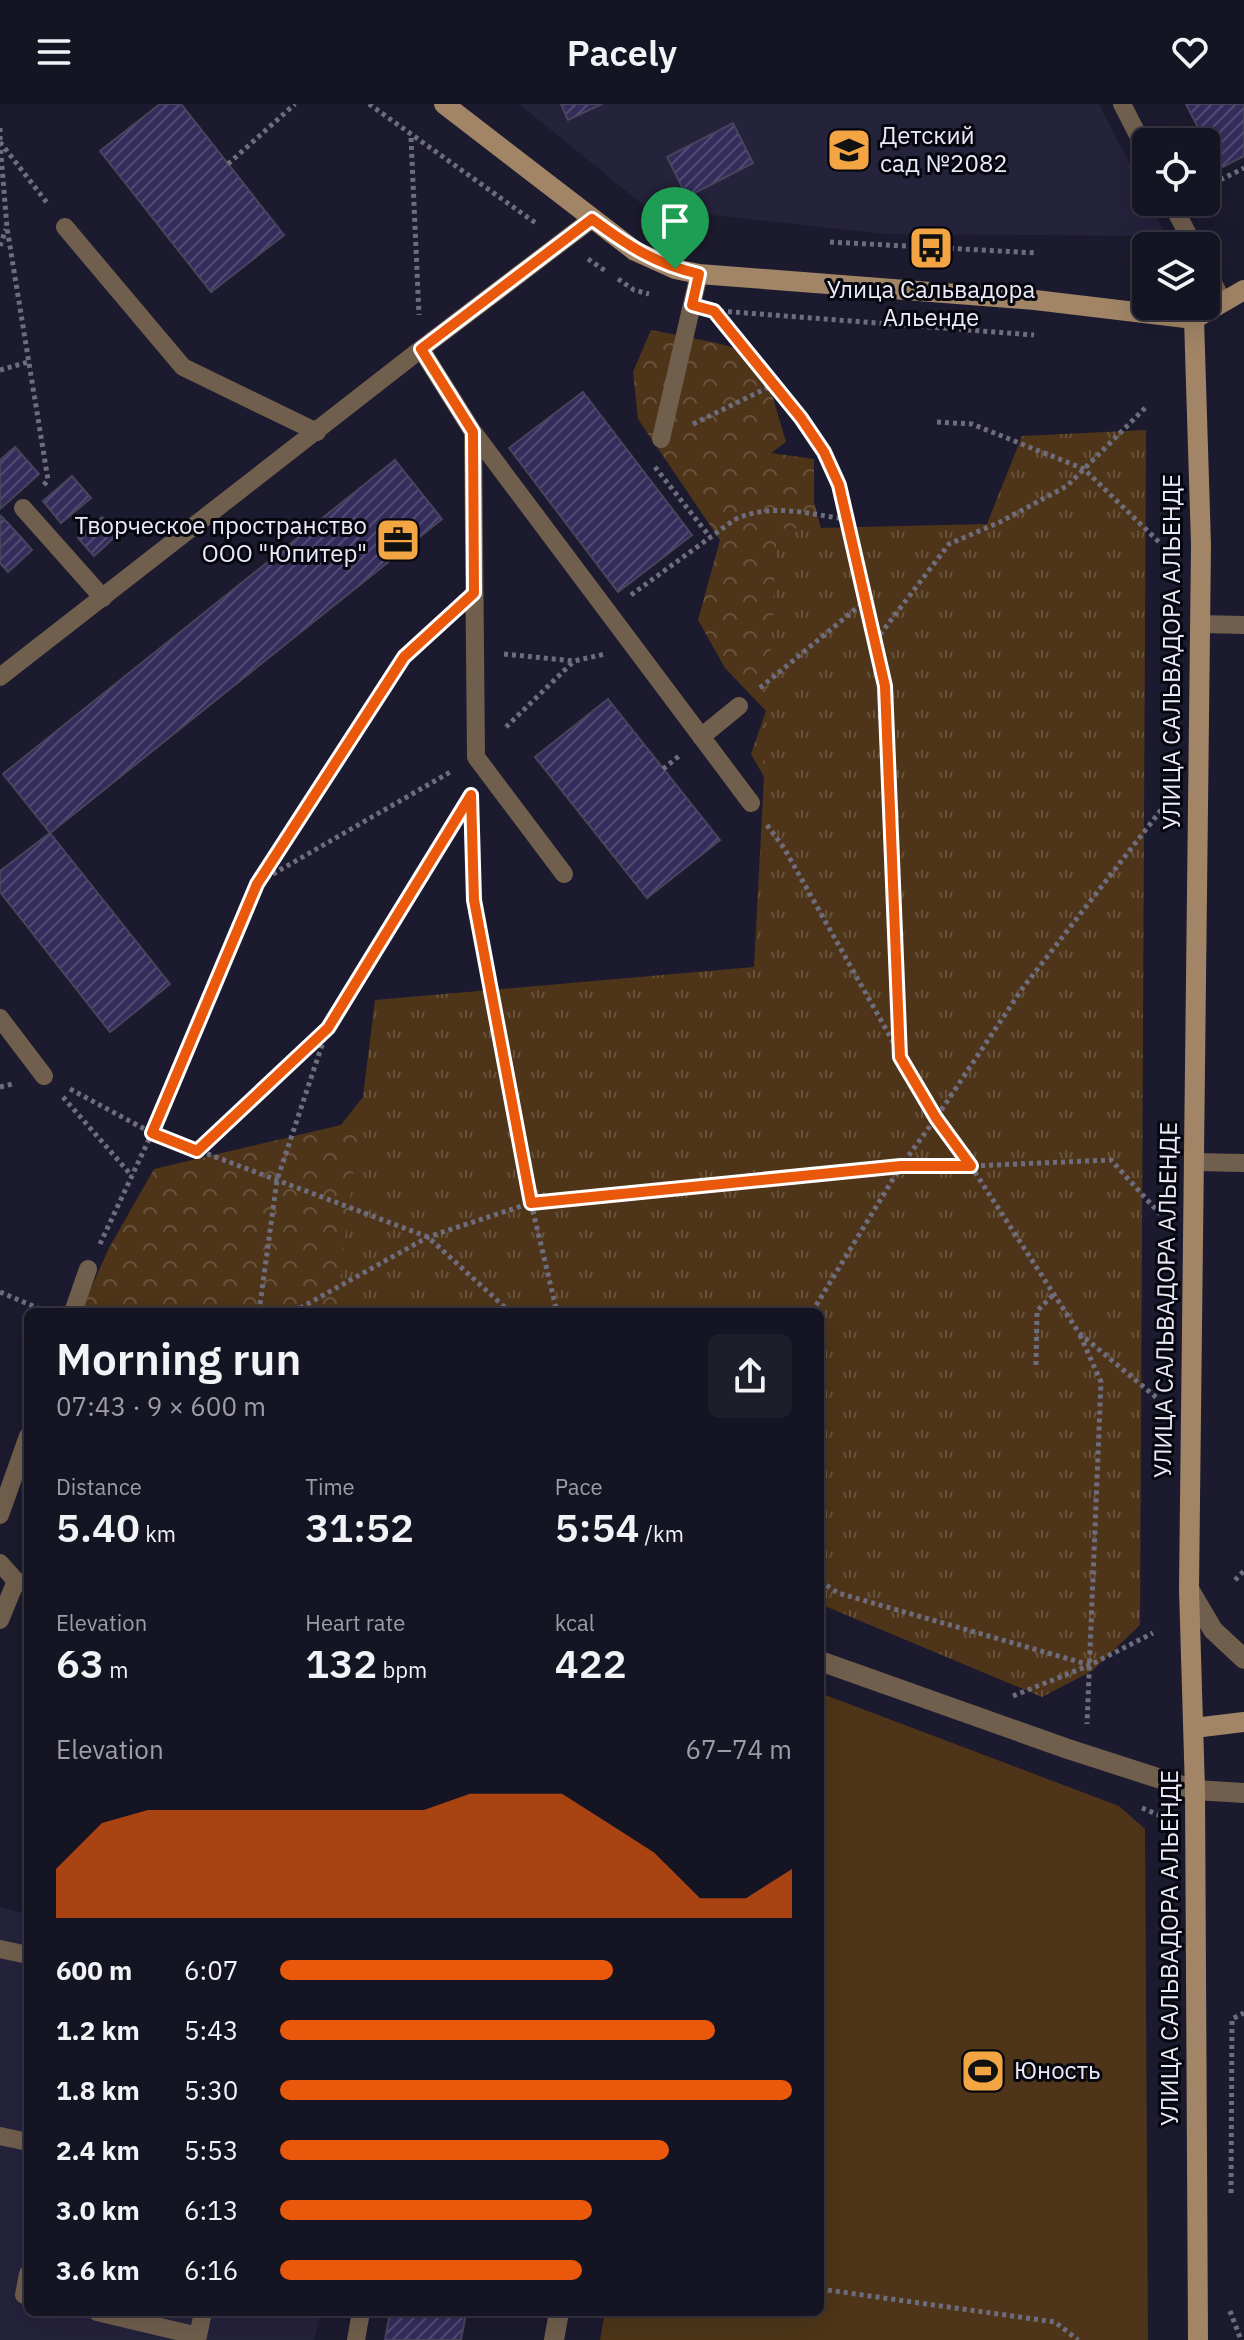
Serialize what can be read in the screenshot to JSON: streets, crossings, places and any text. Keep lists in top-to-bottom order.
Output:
{
  "streets": {
    "street": ["УЛИЦА САЛЬВАДОРА АЛЬЕНДЕ"]
  },
  "places": {
    "school or university": ["Детский сад №2082"],
    "bus stop": ["Улица Сальвадора Альенде"],
    "office": ["Творческое пространство ООО \"Юпитер\""],
    "sports": ["Юность"]
  },
  "page": {
    "header": "Pacely",
    "heading": ["Morning run", "07:43 · 9 × 600 m"],
    "stats": [
      ["Distance", "5.40 km"],
      ["Time", "31:52"],
      ["Pace", "5:54 /km"],
      ["Elevation", "63 m"],
      ["Heart rate", "132 bpm"],
      ["kcal", "422"]
    ],
    "chart": ["Elevation", "67–74 m"],
    "list": [
      {
        "name": "600 m",
        "note": "6:07"
      },
      {
        "name": "1.2 km",
        "note": "5:43"
      },
      {
        "name": "1.8 km",
        "note": "5:30"
      },
      {
        "name": "2.4 km",
        "note": "5:53"
      },
      {
        "name": "3.0 km",
        "note": "6:13"
      },
      {
        "name": "3.6 km",
        "note": "6:16"
      }
    ]
  }
}
